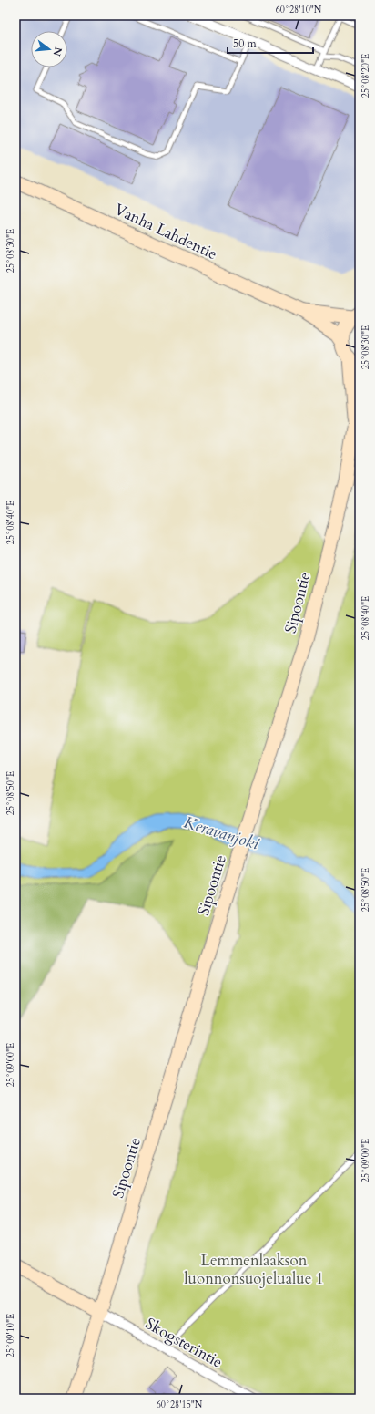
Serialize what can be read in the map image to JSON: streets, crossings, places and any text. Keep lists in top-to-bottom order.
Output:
{
  "streets": {
    "main road": ["Vanha Lahdentie", "Sipoontie"],
    "street": ["Skogsterintie"]
  },
  "crossings": [
    ["Vanha Lahdentie", "Sipoontie"],
    ["Sipoontie", "Skogsterintie"]
  ],
  "water": ["Keravanjoki"],
  "parks": ["Lemmenlaakson luonnonsuojelualue 1"],
  "scale_bar": "50 m",
  "north": "right",
  "coordinates": [
    "60°28'10\"N",
    "25°08'20\"E",
    "25°08'30\"E",
    "25°08'40\"E",
    "25°08'50\"E",
    "25°09'00\"E",
    "25°09'10\"E",
    "60°28'15\"N"
  ]
}
